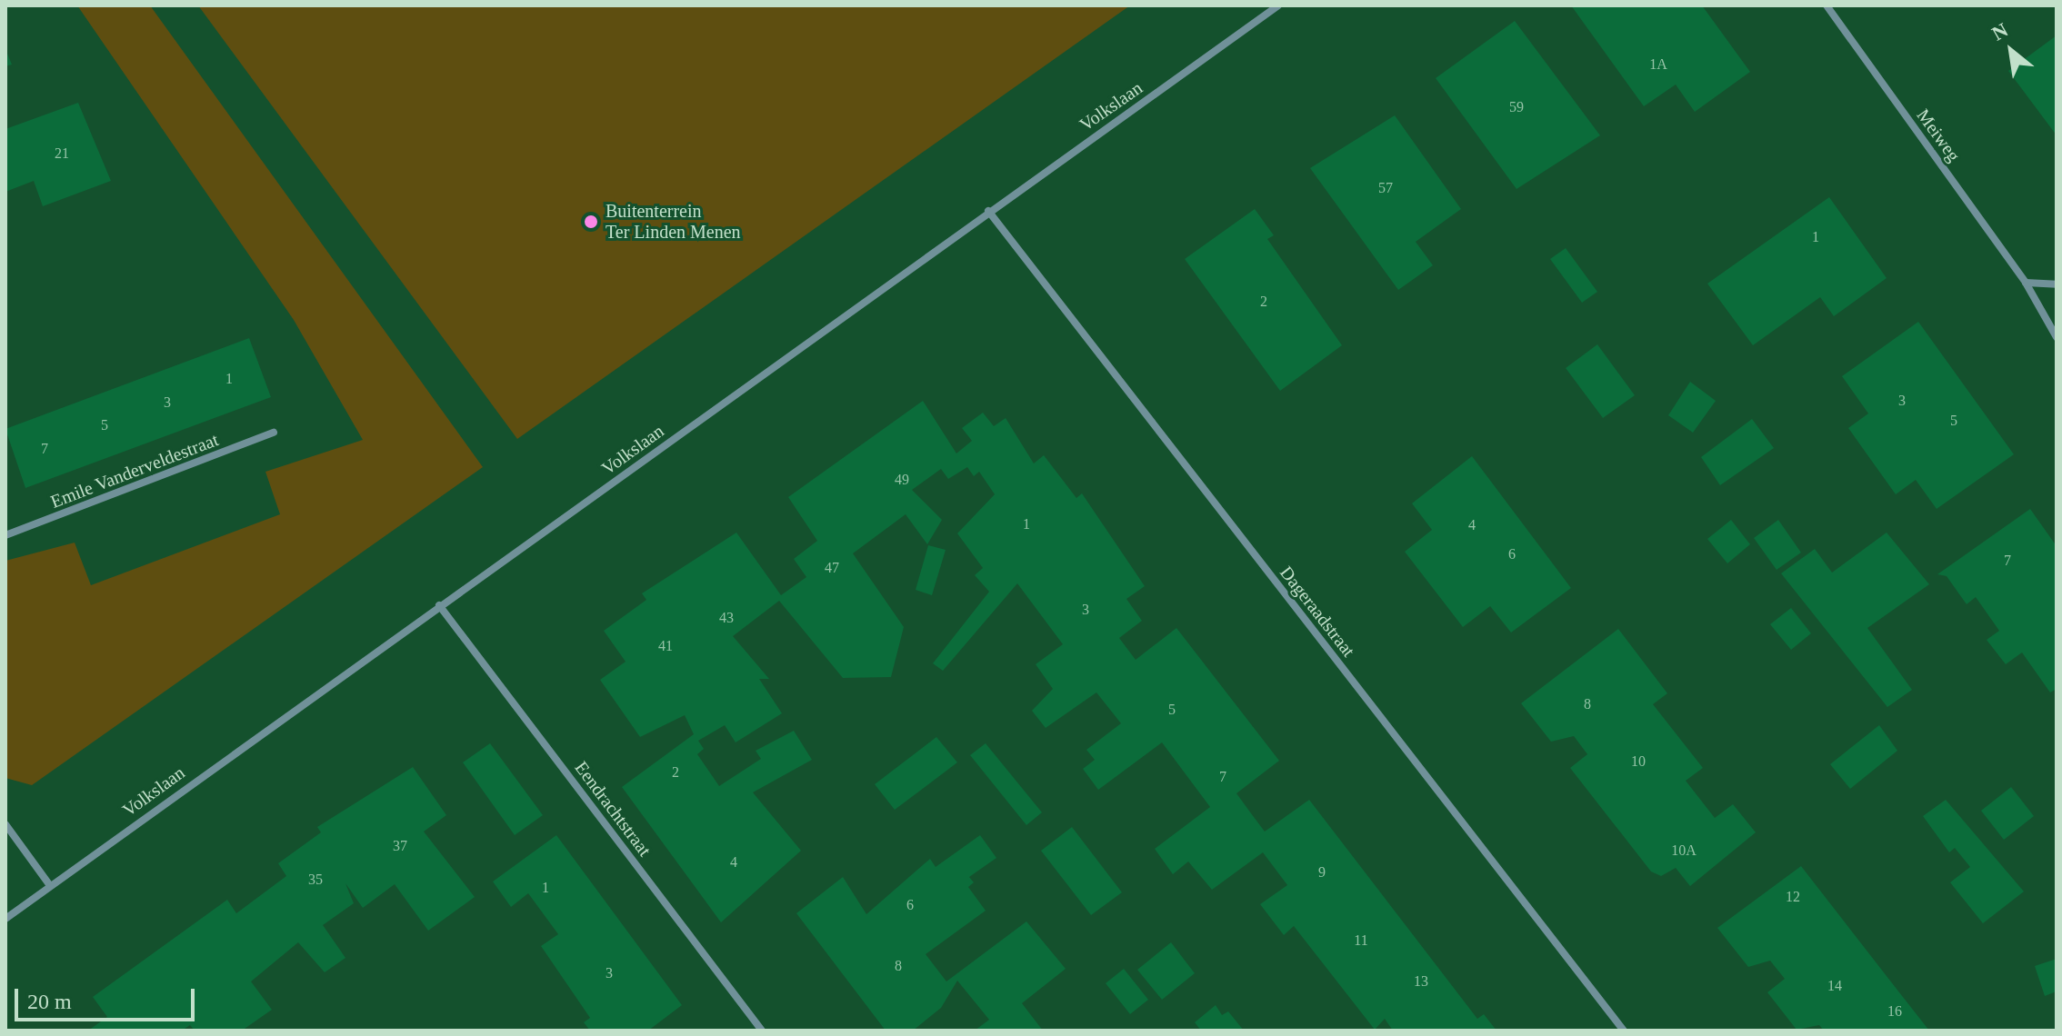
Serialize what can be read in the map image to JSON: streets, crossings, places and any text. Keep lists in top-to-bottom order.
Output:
{
  "streets": {
    "street": [
      "Volkslaan",
      "Meiweg",
      "Emile Vanderveldestraat",
      "Dageraadstraat",
      "Eendrachtstraat"
    ]
  },
  "crossings": [
    ["Volkslaan", "Dageraadstraat"],
    ["Volkslaan", "Eendrachtstraat"]
  ],
  "places": ["Buitenterrein Ter Linden Menen"],
  "house_numbers": [
    "1A",
    "59",
    "21",
    "57",
    "1",
    "2",
    "1",
    "3",
    "3",
    "5",
    "5",
    "7",
    "49",
    "1",
    "4",
    "6",
    "7",
    "47",
    "3",
    "43",
    "41",
    "8",
    "5",
    "10",
    "2",
    "7",
    "37",
    "10A",
    "4",
    "9",
    "35",
    "1",
    "12",
    "6",
    "11",
    "8",
    "3",
    "13",
    "14",
    "16"
  ],
  "scale_bar": "20 m",
  "north": "top left"
}
